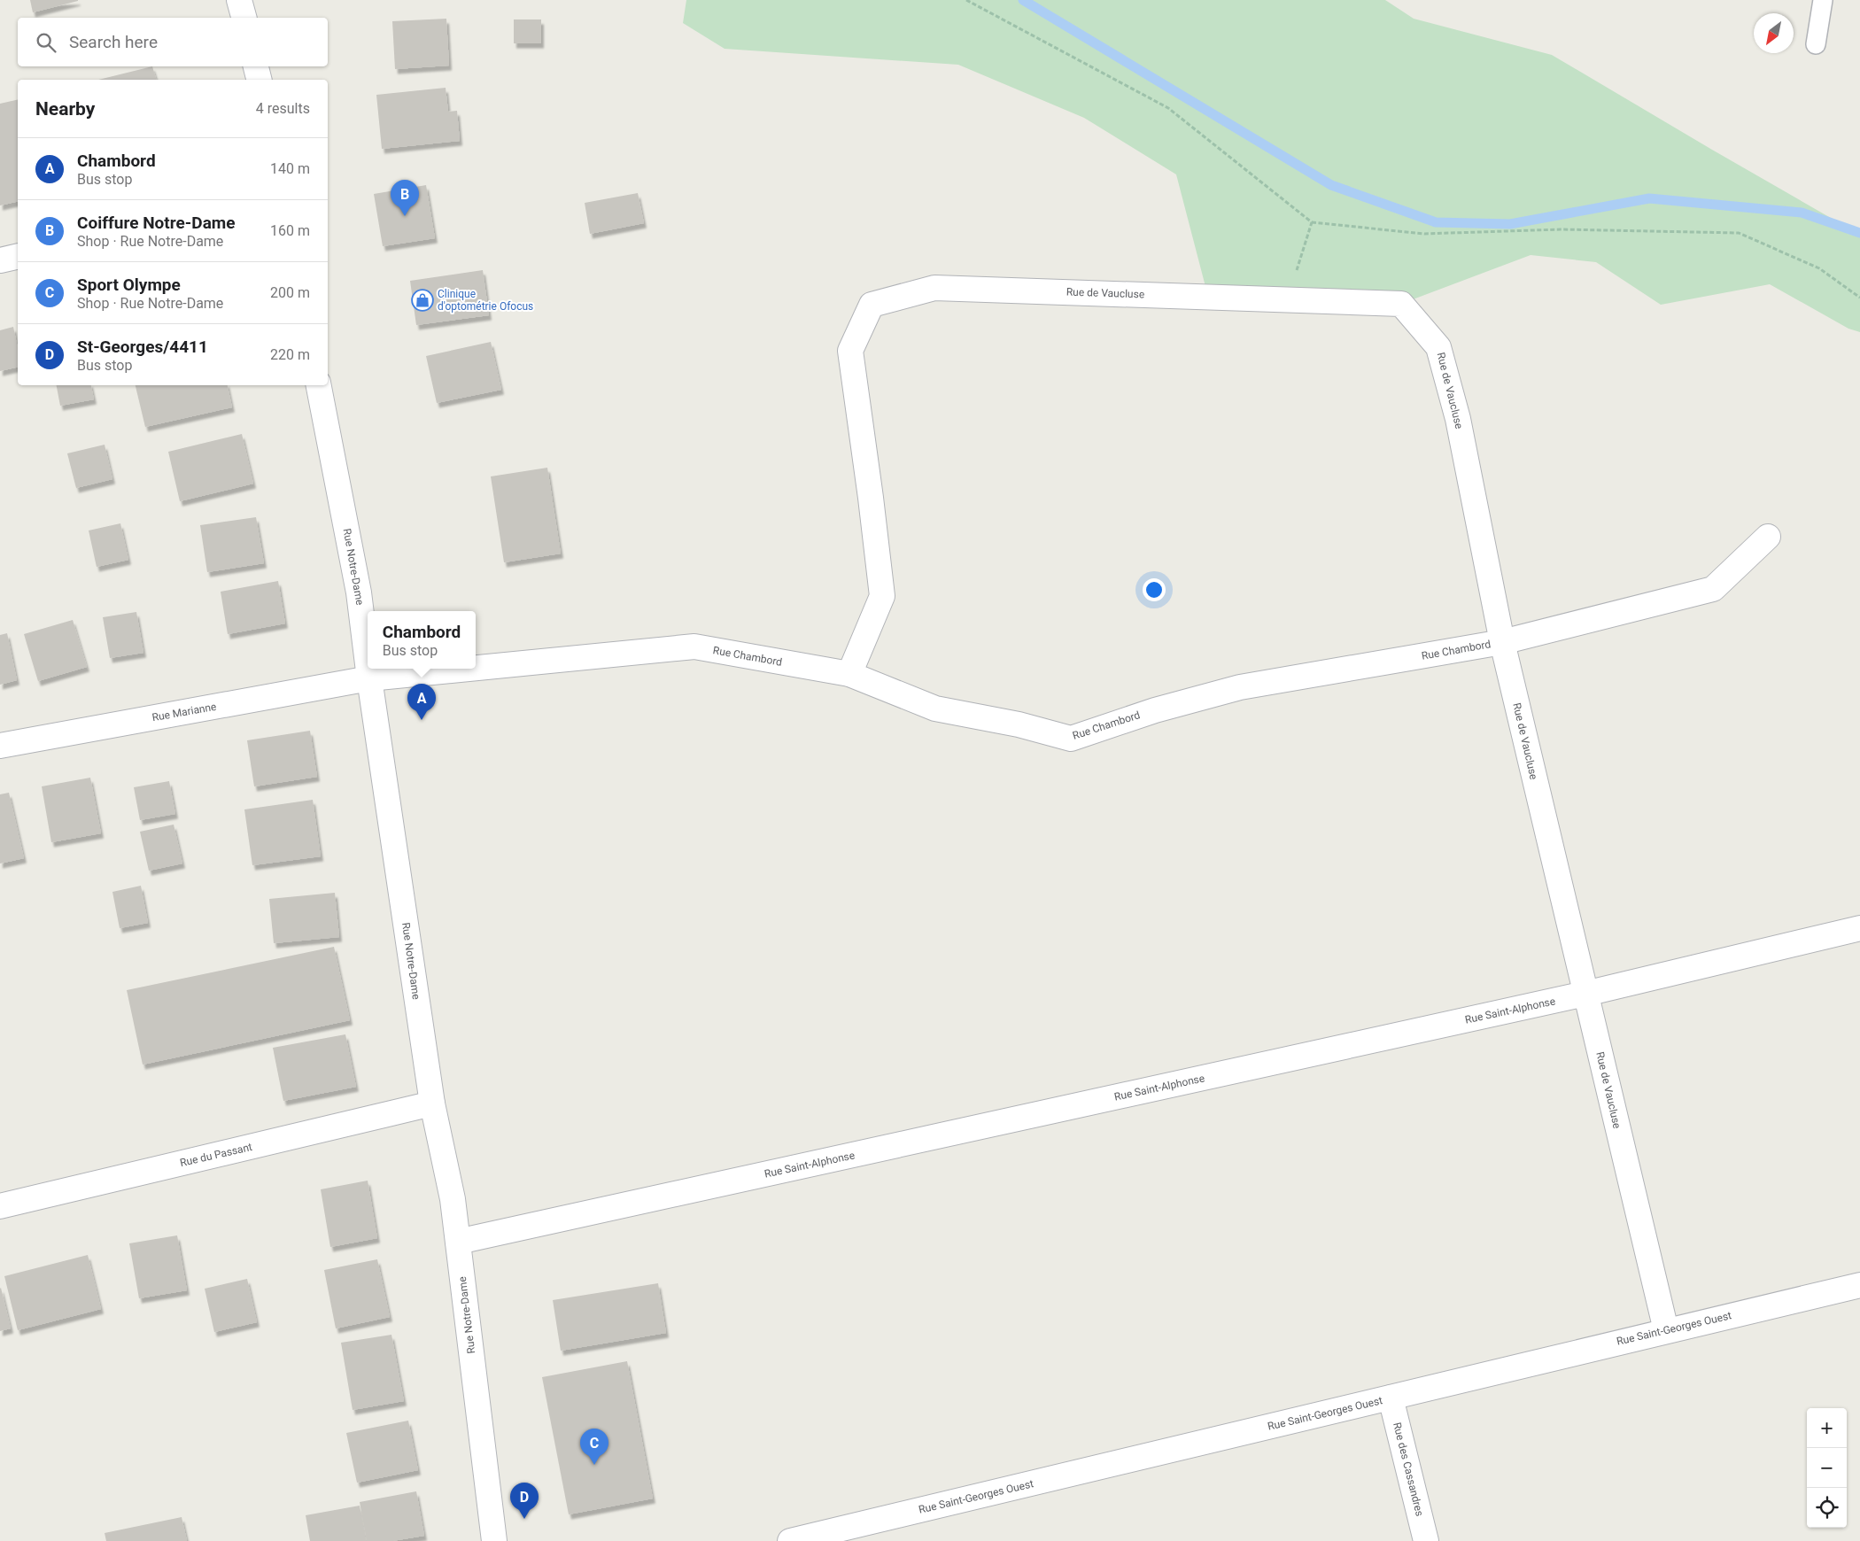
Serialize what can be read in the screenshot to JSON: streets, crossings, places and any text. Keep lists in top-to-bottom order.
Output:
{
  "streets": {
    "street": [
      "Rue de Vaucluse",
      "Rue Notre-Dame",
      "Rue Chambord",
      "Rue Marianne",
      "Rue Saint-Alphonse",
      "Rue du Passant",
      "Rue Saint-Georges Ouest",
      "Rue des Cassandres"
    ]
  },
  "crossings": [
    ["Rue de Vaucluse", "Rue Chambord"],
    ["Rue de Vaucluse", "Rue Saint-Alphonse"],
    ["Rue de Vaucluse", "Rue Saint-Georges Ouest"],
    ["Rue Notre-Dame", "Rue Chambord"],
    ["Rue Notre-Dame", "Rue Marianne"],
    ["Rue Notre-Dame", "Rue Saint-Alphonse"],
    ["Rue Notre-Dame", "Rue du Passant"],
    ["Rue Chambord", "Rue Marianne"],
    ["Rue Saint-Georges Ouest", "Rue des Cassandres"]
  ],
  "places": {
    "shop": ["Clinique d'optométrie Ofocus"]
  },
  "north": "bottom left",
  "page": {
    "search": "Search here",
    "heading": ["Nearby", "4 results"],
    "list": [
      {
        "mark": "A",
        "name": "Chambord",
        "note": "Bus stop",
        "value": "140 m"
      },
      {
        "mark": "B",
        "name": "Coiffure Notre-Dame",
        "note": "Shop · Rue Notre-Dame",
        "value": "160 m"
      },
      {
        "mark": "C",
        "name": "Sport Olympe",
        "note": "Shop · Rue Notre-Dame",
        "value": "200 m"
      },
      {
        "mark": "D",
        "name": "St-Georges/4411",
        "note": "Bus stop",
        "value": "220 m"
      }
    ],
    "pins": [
      "B",
      "A",
      "C",
      "D"
    ],
    "popup": ["Chambord", "Bus stop"],
    "map_buttons": ["+", "−"]
  }
}
